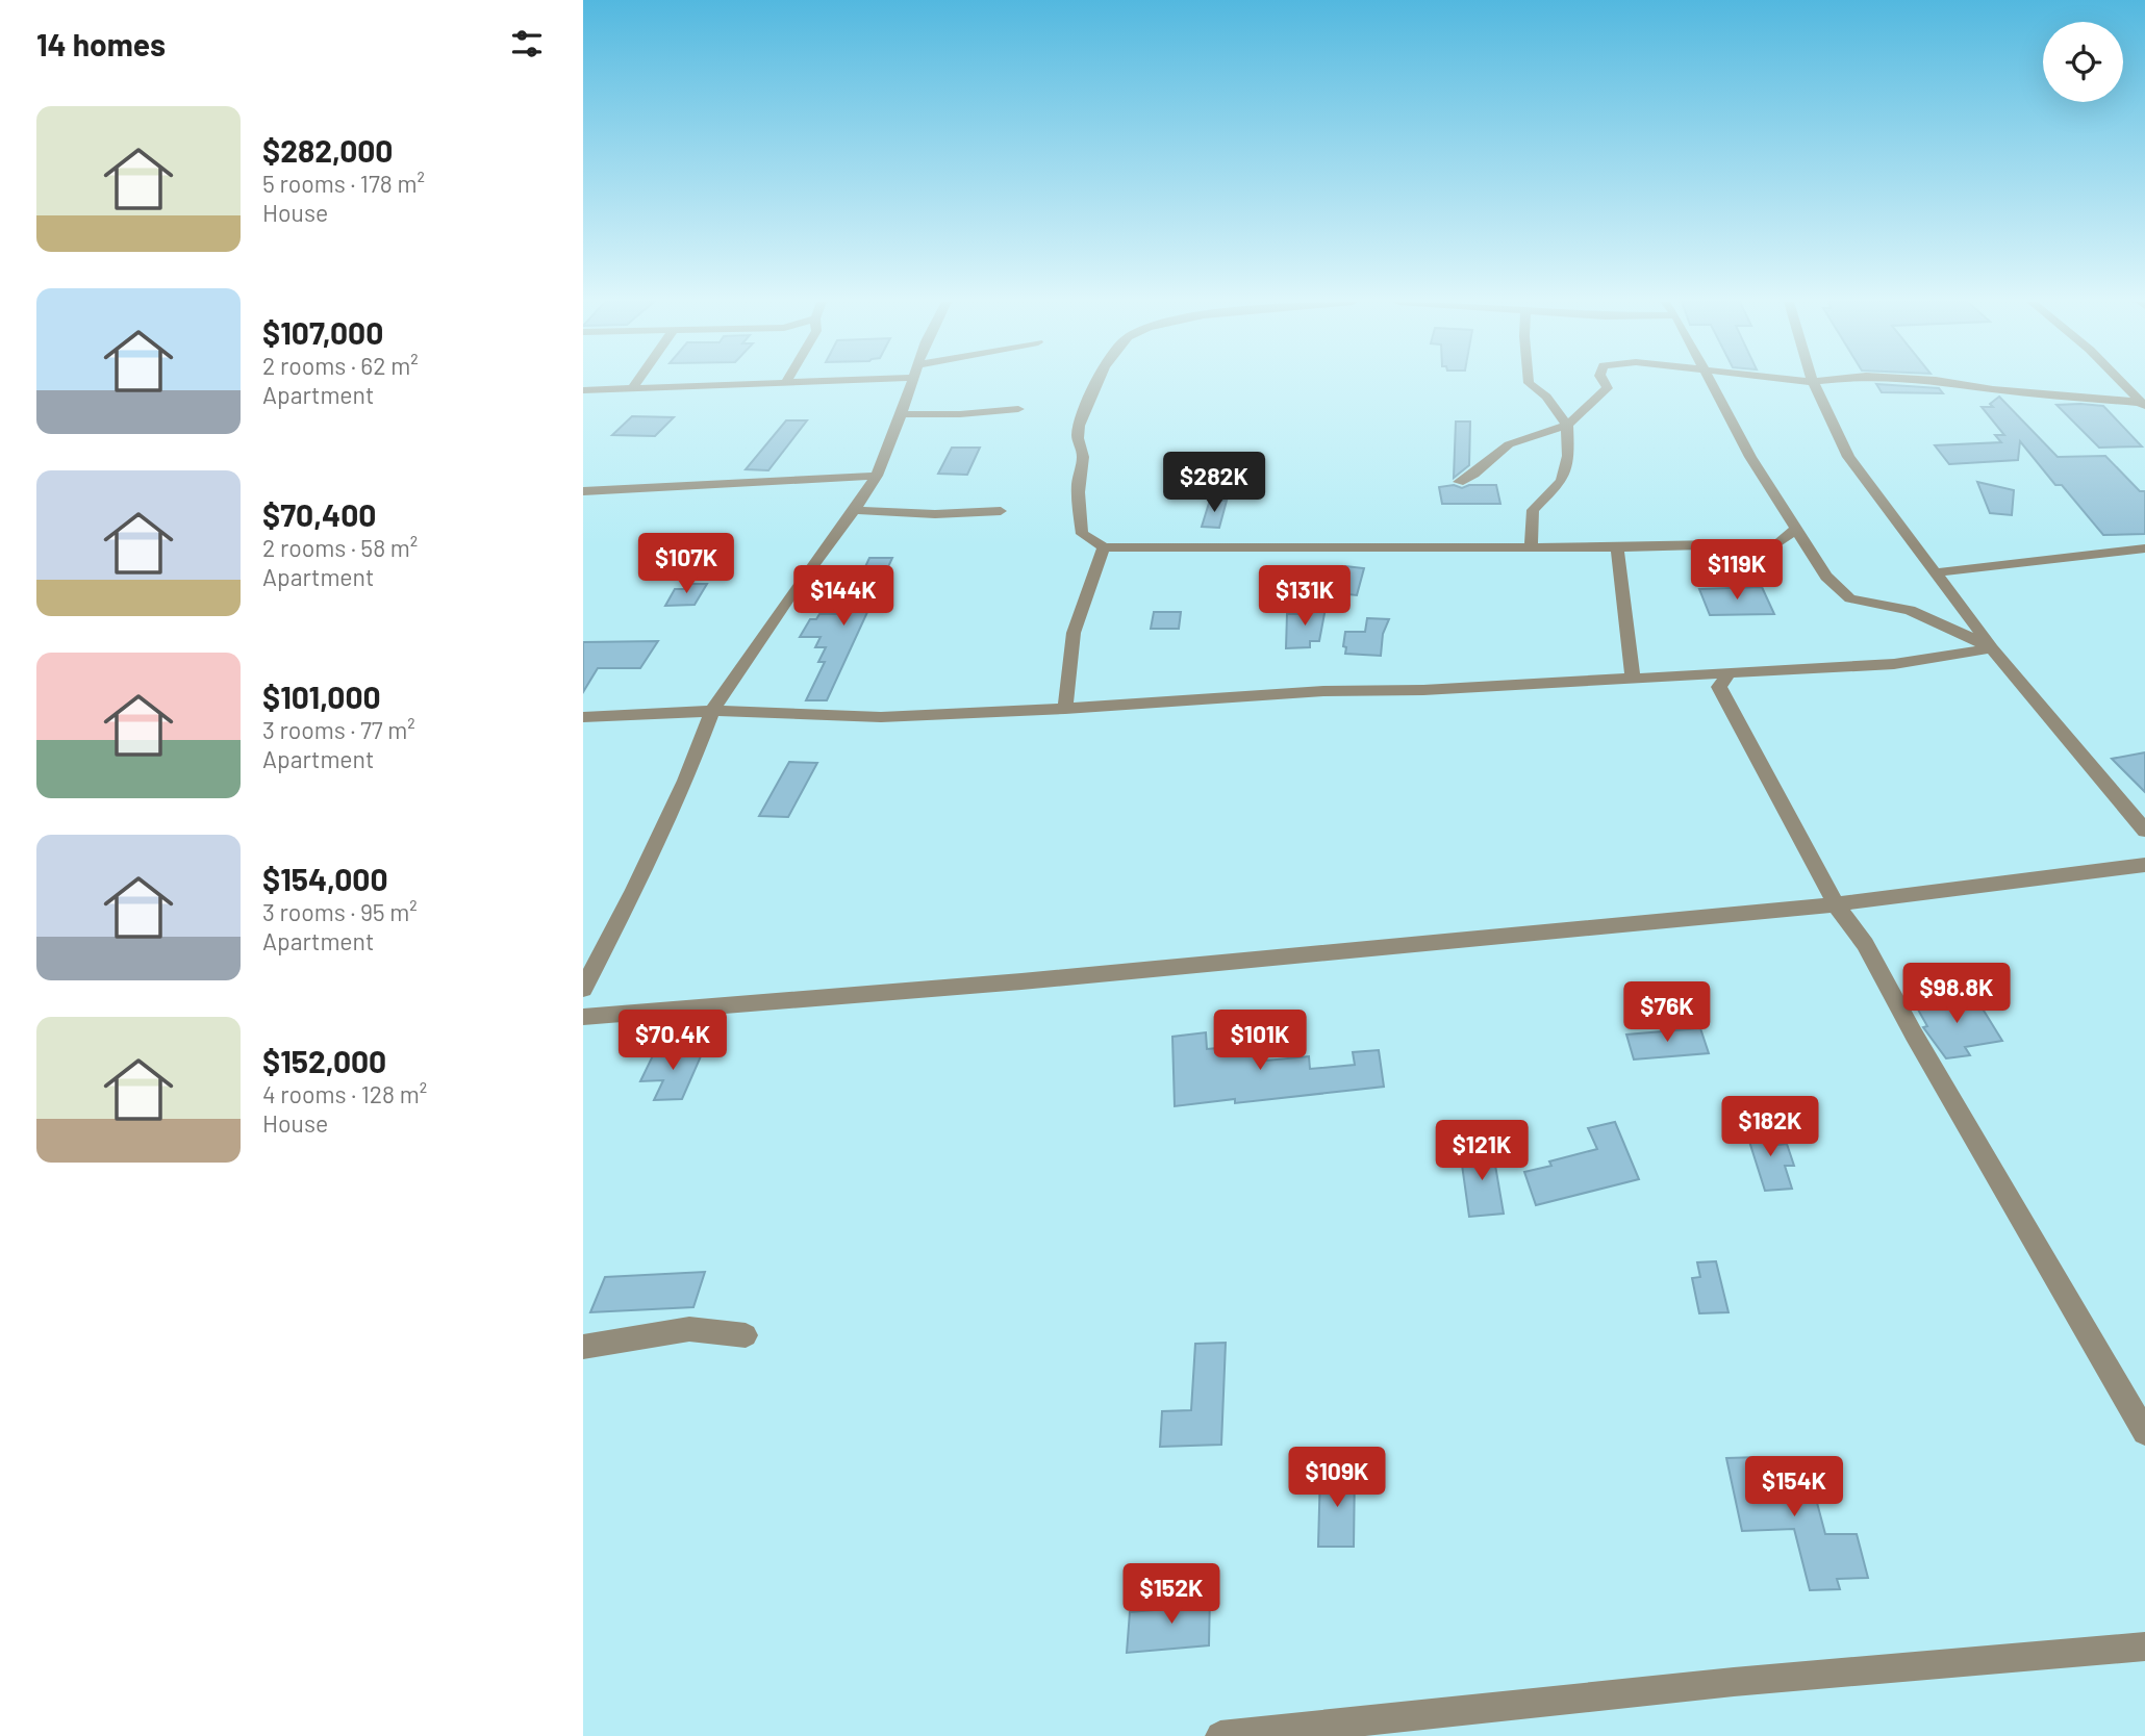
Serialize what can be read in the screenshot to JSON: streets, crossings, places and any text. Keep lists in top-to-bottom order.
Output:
{
  "page": {
    "heading": "14 homes",
    "list": [
      {
        "name": "$282,000",
        "note": "5 rooms · 178 m² · House"
      },
      {
        "name": "$107,000",
        "note": "2 rooms · 62 m² · Apartment"
      },
      {
        "name": "$70,400",
        "note": "2 rooms · 58 m² · Apartment"
      },
      {
        "name": "$101,000",
        "note": "3 rooms · 77 m² · Apartment"
      },
      {
        "name": "$154,000",
        "note": "3 rooms · 95 m² · Apartment"
      },
      {
        "name": "$152,000",
        "note": "4 rooms · 128 m² · House"
      }
    ],
    "price": [
      "$282K",
      "$107K",
      "$119K",
      "$144K",
      "$131K",
      "$98.8K",
      "$76K",
      "$70.4K",
      "$101K",
      "$182K",
      "$121K",
      "$109K",
      "$154K",
      "$152K"
    ]
  }
}
